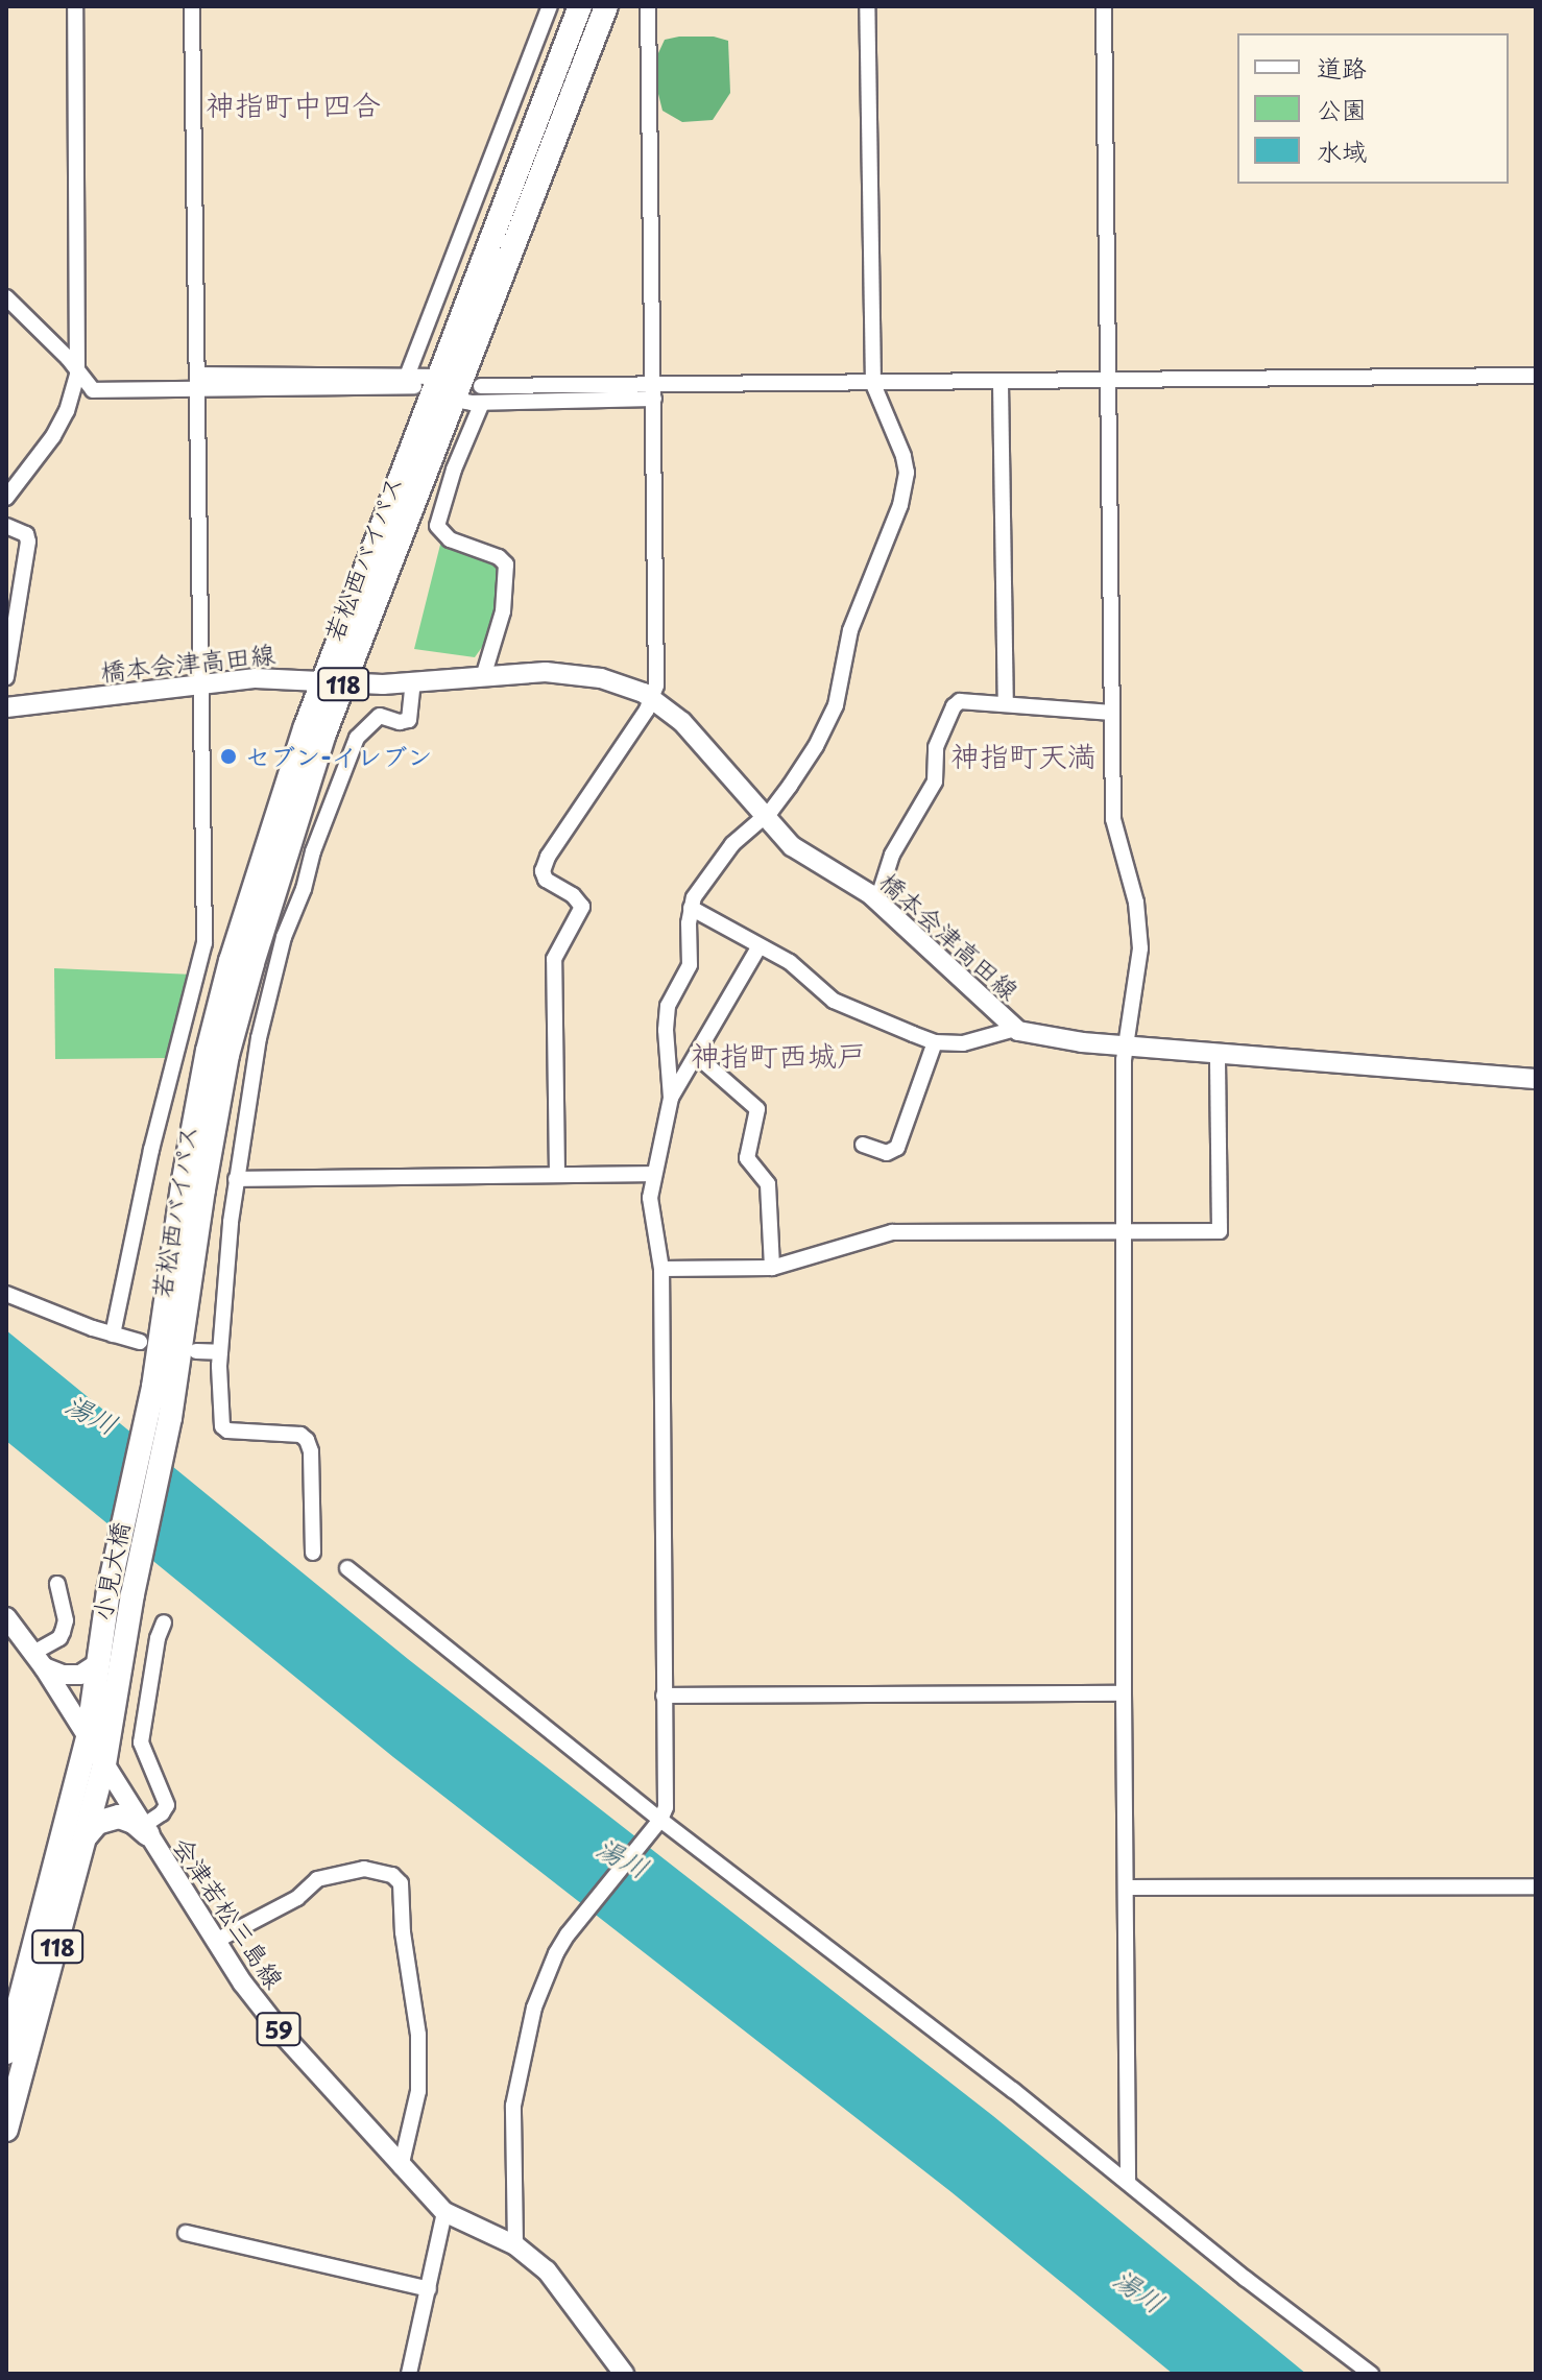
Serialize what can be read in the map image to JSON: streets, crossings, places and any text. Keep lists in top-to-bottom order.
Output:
{
  "streets": {
    "highway": ["若松西バイパス", "118", "小見大橋"],
    "main road": ["橋本会津高田線", "会津若松三島線", "59"]
  },
  "crossings": [
    ["若松西バイパス", "橋本会津高田線"],
    ["若松西バイパス", "小見大橋"],
    ["118", "小見大橋"],
    ["118", "会津若松三島線"],
    ["小見大橋", "会津若松三島線"]
  ],
  "districts": ["神指町中四合", "神指町天満", "神指町西城戸"],
  "water": ["湯川"],
  "places": ["セブン-イレブン"],
  "legend": ["道路", "公園", "水域"]
}
